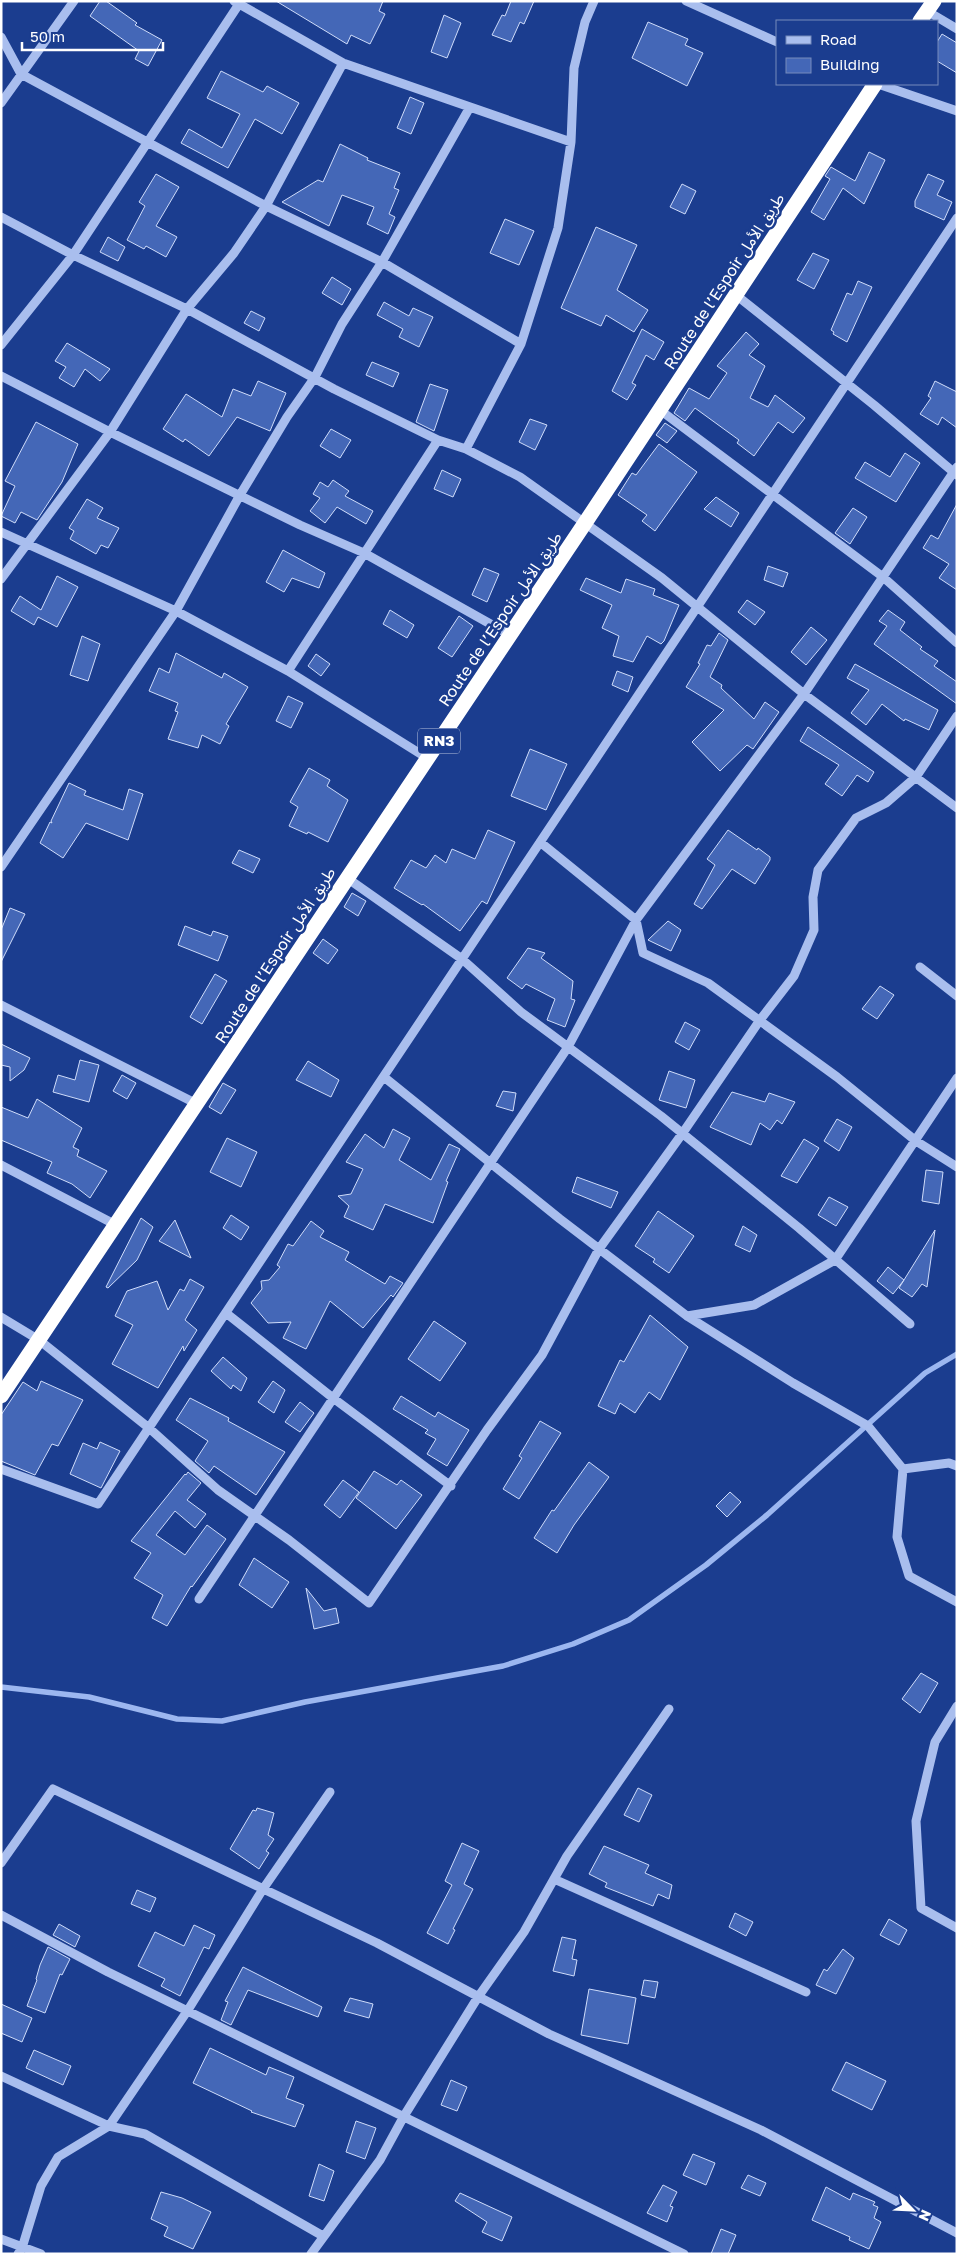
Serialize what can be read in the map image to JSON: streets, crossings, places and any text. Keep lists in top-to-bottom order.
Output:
{
  "streets": {
    "highway": ["Route de l’Espoir طريق الأمل", "RN3"]
  },
  "legend": ["Road", "Building"],
  "scale_bar": "50 m",
  "north": "bottom right"
}
